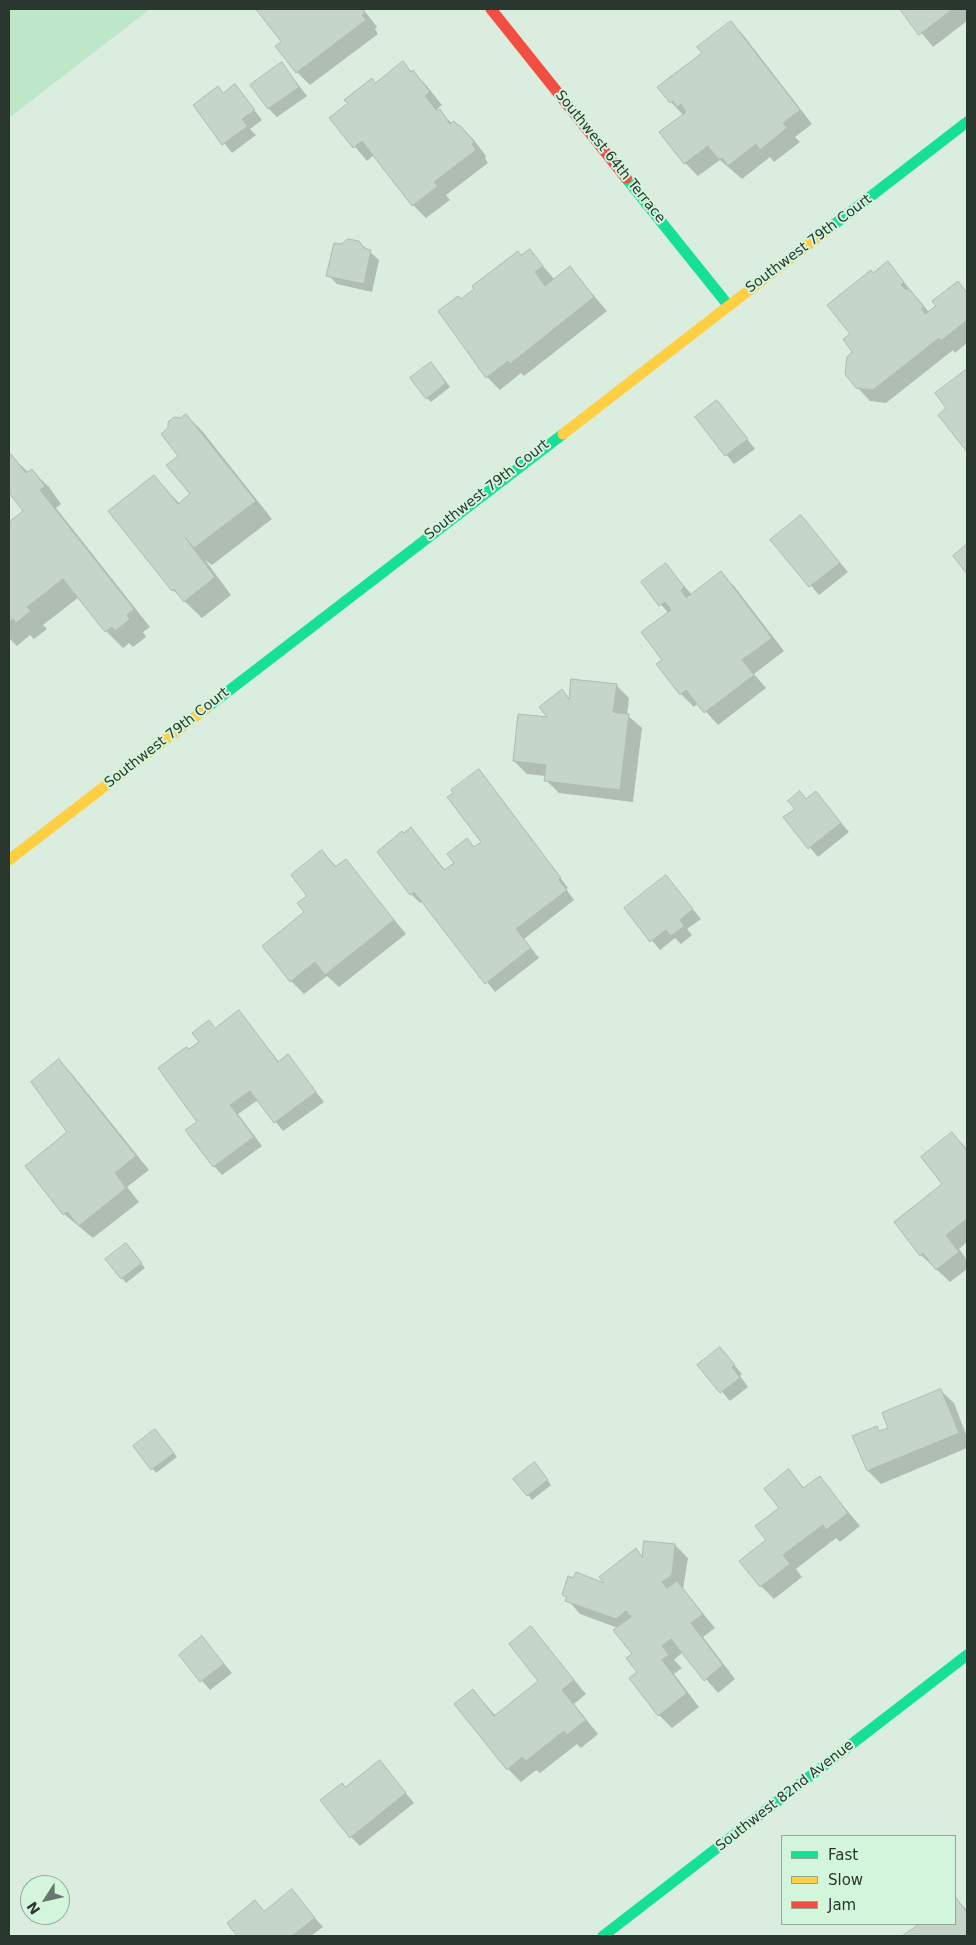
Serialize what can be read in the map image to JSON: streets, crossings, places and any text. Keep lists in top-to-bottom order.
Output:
{
  "streets": {
    "street": ["Southwest 64th Terrace", "Southwest 79th Court", "Southwest 82nd Avenue"]
  },
  "crossings": [
    ["Southwest 64th Terrace", "Southwest 79th Court"]
  ],
  "legend": ["Fast", "Slow", "Jam"],
  "north": "bottom left"
}
